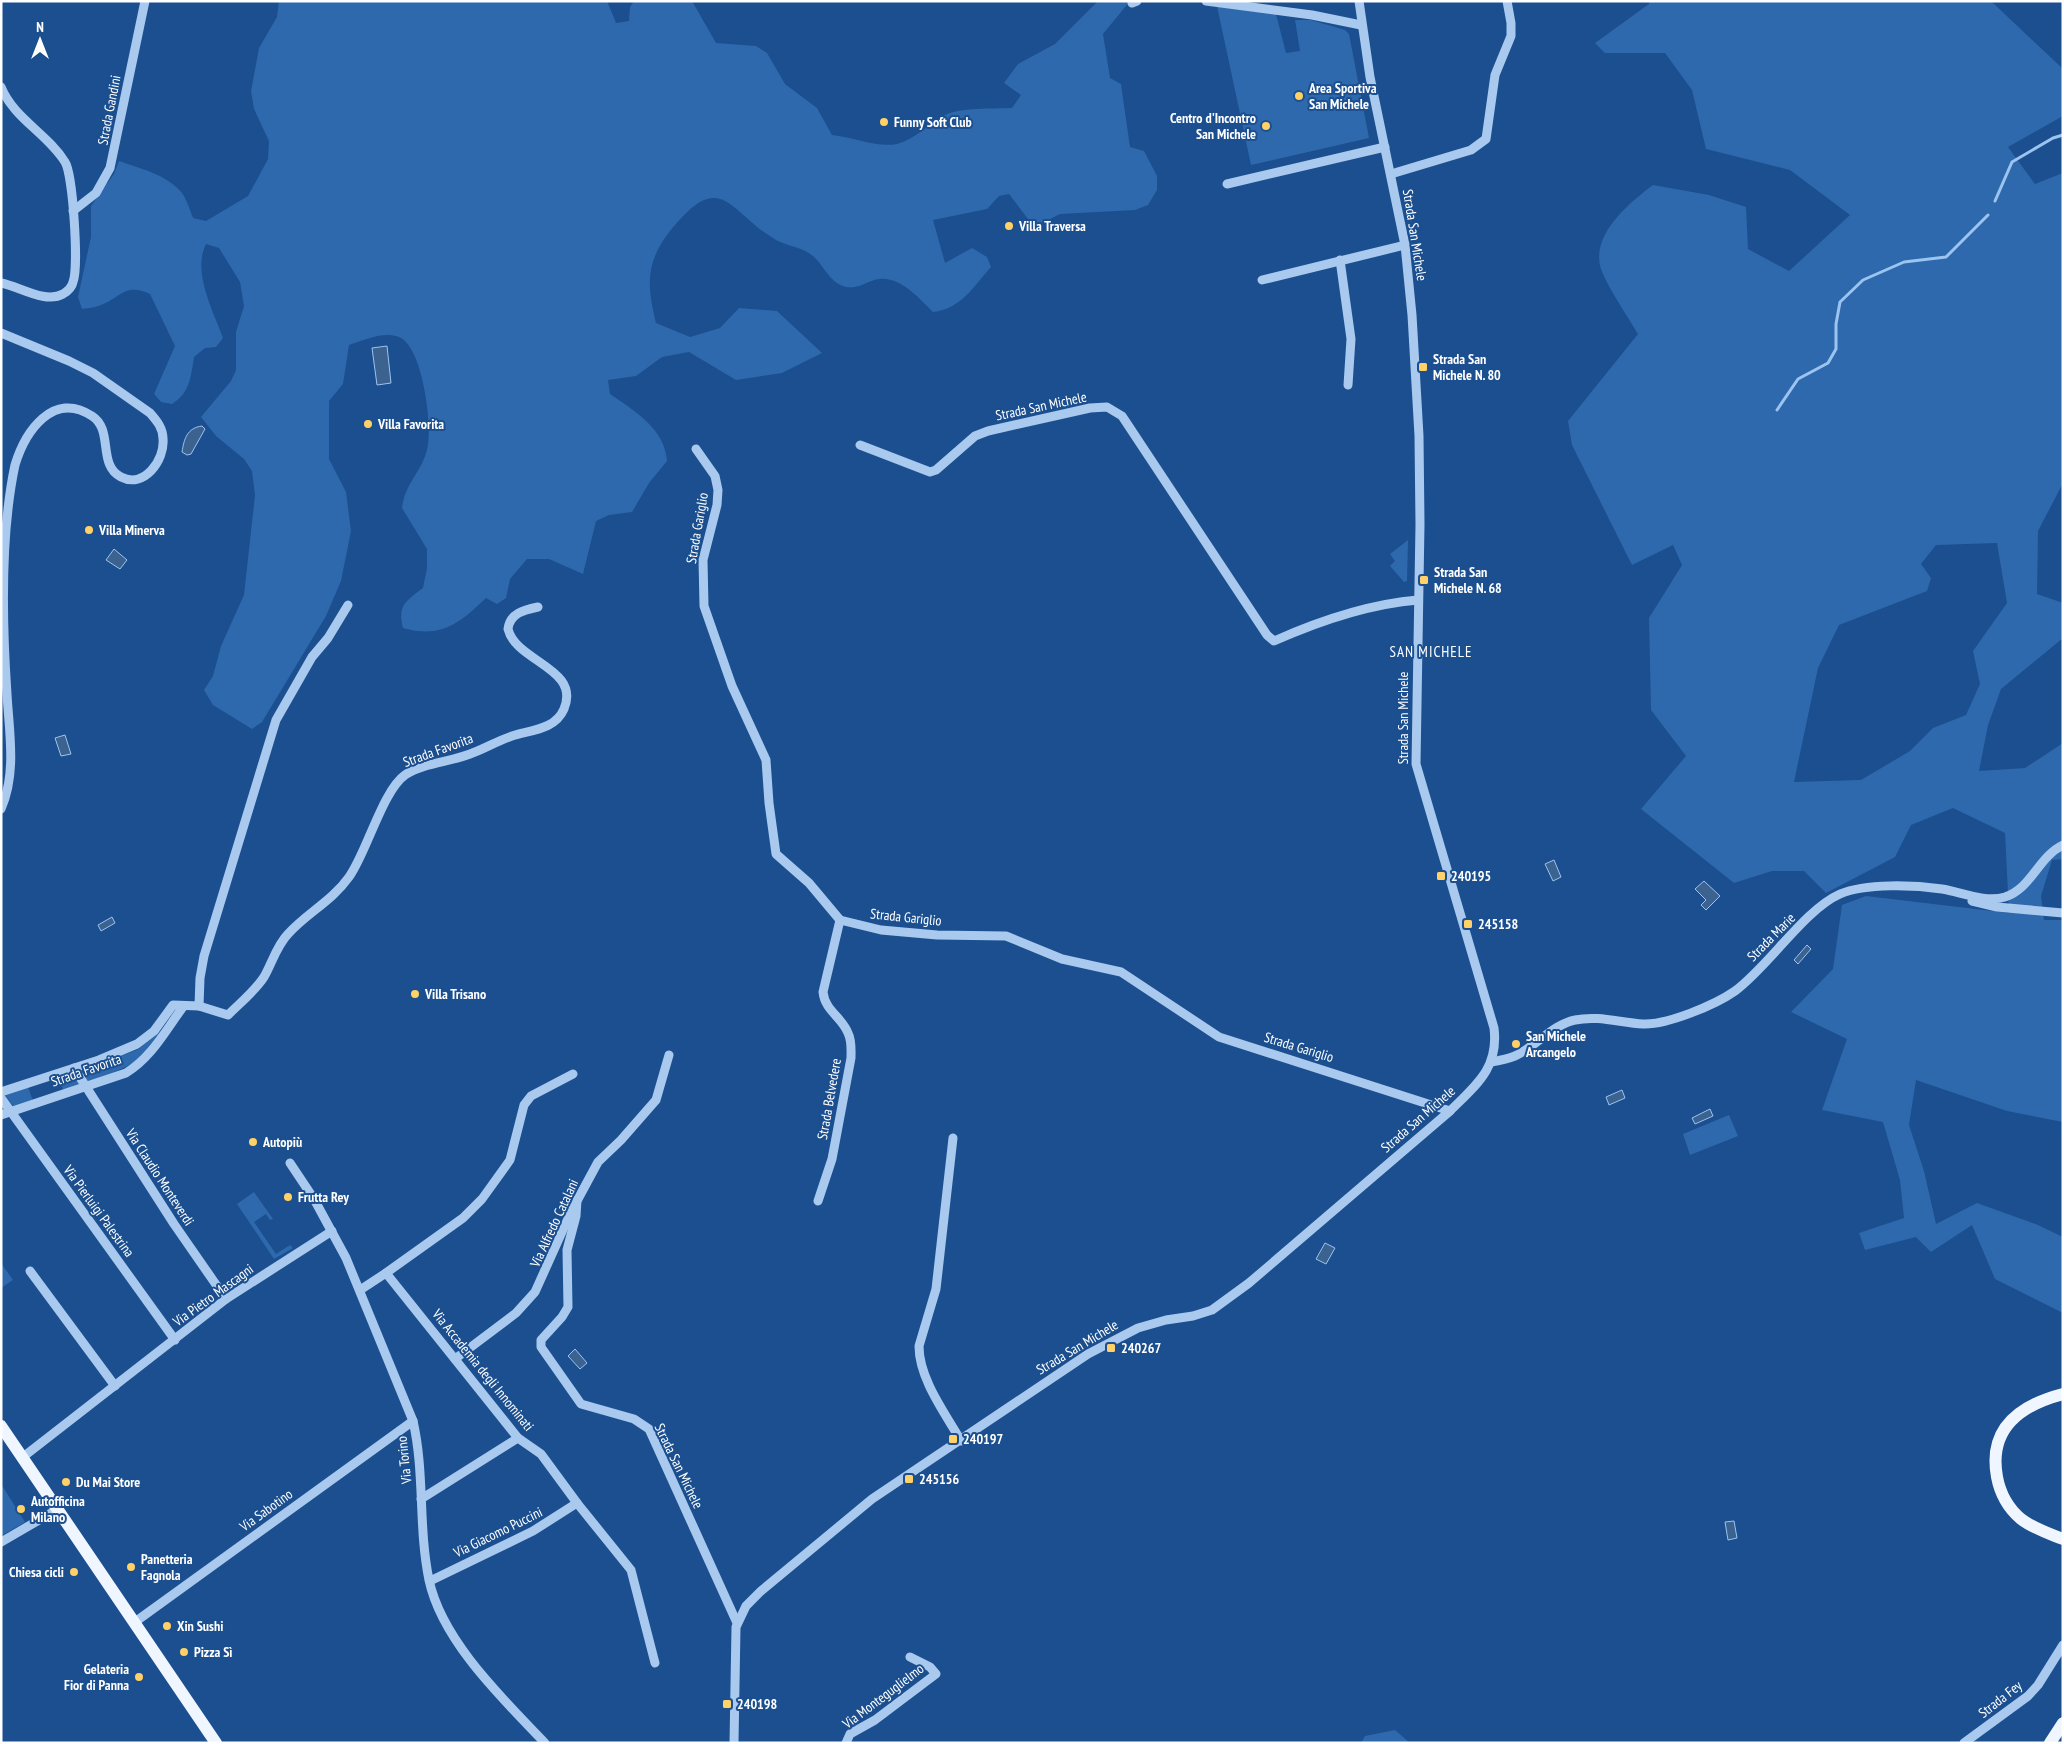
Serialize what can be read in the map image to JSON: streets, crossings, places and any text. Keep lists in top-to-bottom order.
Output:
{
  "streets": {
    "street": [
      "Strada Gandini",
      "Strada San Michele",
      "Strada Gariglio",
      "Strada Favorita",
      "Strada Marie",
      "Strada Belvedere",
      "Via Claudio Monteverdi",
      "Via Pierluigi Palestrina",
      "Via Alfredo Catalani",
      "Via Pietro Mascagni",
      "Via Accademia degli Innominati",
      "Via Torino",
      "Via Sabotino",
      "Via Giacomo Puccini",
      "Via Monteguglielmo",
      "Strada Fey"
    ]
  },
  "crossings": [
    ["Strada San Michele", "Strada Gariglio"],
    ["Strada San Michele", "Strada Marie"],
    ["Strada San Michele", "Via Alfredo Catalani"],
    ["Strada Gariglio", "Strada Belvedere"],
    ["Strada Favorita", "Via Claudio Monteverdi"],
    ["Strada Favorita", "Via Pierluigi Palestrina"],
    ["Via Claudio Monteverdi", "Via Pietro Mascagni"],
    ["Via Pierluigi Palestrina", "Via Pietro Mascagni"],
    ["Via Alfredo Catalani", "Via Accademia degli Innominati"],
    ["Via Pietro Mascagni", "Via Torino"],
    ["Via Accademia degli Innominati", "Via Giacomo Puccini"],
    ["Via Torino", "Via Sabotino"],
    ["Via Torino", "Via Giacomo Puccini"]
  ],
  "districts": ["SAN MICHELE"],
  "places": {
    "other": [
      "Area Sportiva San Michele",
      "Funny Soft Club",
      "Centro d'Incontro San Michele",
      "Villa Traversa",
      "Villa Favorita",
      "Villa Minerva",
      "Villa Trisano",
      "San Michele Arcangelo",
      "Autopiù",
      "Frutta Rey",
      "Du Mai Store",
      "Autofficina Milano",
      "Panetteria Fagnola",
      "Chiesa cicli",
      "Xin Sushi",
      "Pizza Sì",
      "Gelateria Fior di Panna"
    ],
    "transit": [
      "Strada San Michele N. 80",
      "Strada San Michele N. 68",
      "240195",
      "245158",
      "240267",
      "240197",
      "245156",
      "240198"
    ]
  },
  "north": "top"
}
